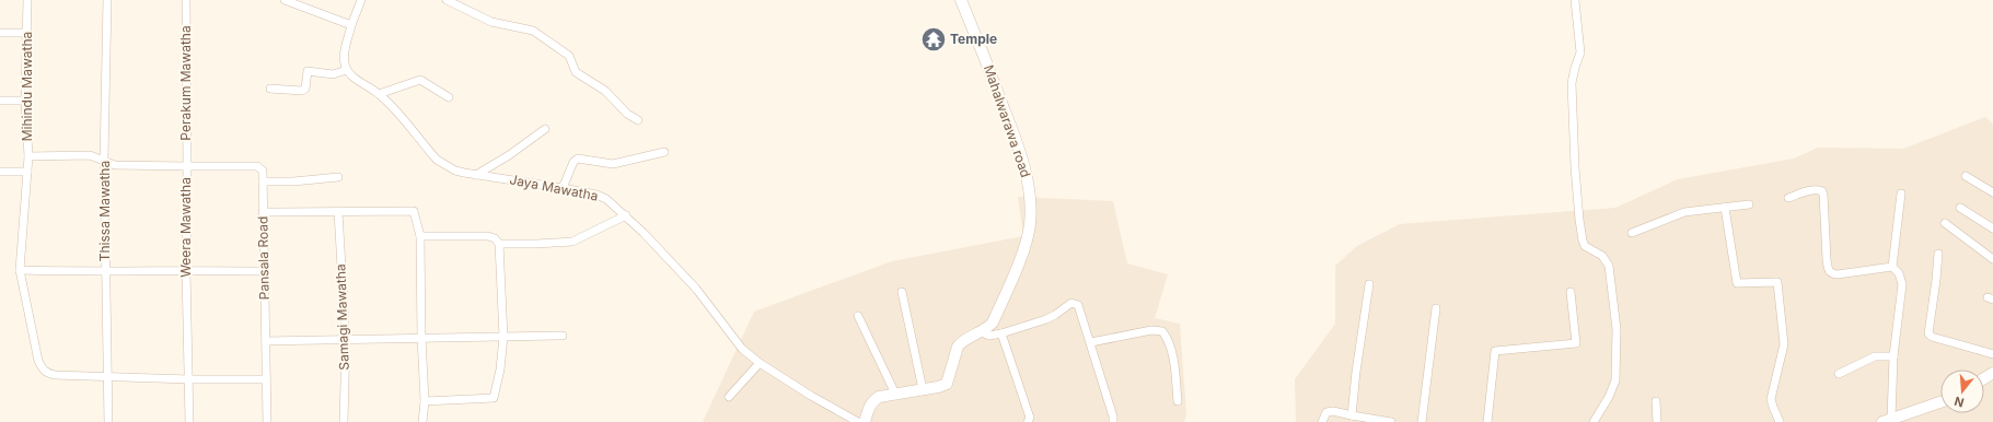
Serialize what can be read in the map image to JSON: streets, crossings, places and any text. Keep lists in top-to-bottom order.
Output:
{
  "streets": {
    "street": [
      "Perakum Mawatha",
      "Mihindu Mawatha",
      "Mahalwarawa road",
      "Jaya Mawatha",
      "Thissa Mawatha",
      "Weera Mawatha",
      "Pansala Road",
      "Samagi Mawatha"
    ]
  },
  "crossings": [
    ["Perakum Mawatha", "Weera Mawatha"],
    ["Mihindu Mawatha", "Thissa Mawatha"],
    ["Mihindu Mawatha", "Weera Mawatha"],
    ["Thissa Mawatha", "Weera Mawatha"]
  ],
  "places": {
    "temple": ["Temple"]
  },
  "north": "bottom"
}
